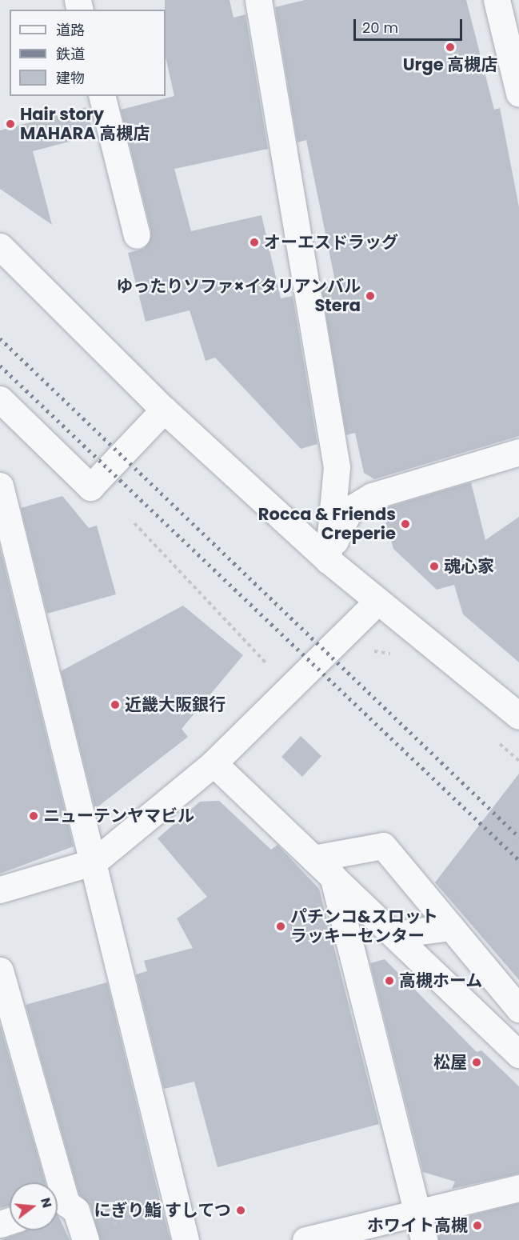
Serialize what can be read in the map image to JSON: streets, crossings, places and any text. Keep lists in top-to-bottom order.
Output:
{
  "places": [
    "Urge 高槻店",
    "Hair story MAHARA 高槻店",
    "オーエスドラッグ",
    "ゆったりソファ×イタリアンバル Stera",
    "Rocca & Friends Creperie",
    "魂心家",
    "近畿大阪銀行",
    "ニューテンヤマビル",
    "パチンコ&スロット ラッキーセンター",
    "高槻ホーム",
    "松屋",
    "にぎり鮨 すしてつ",
    "ホワイト高槻"
  ],
  "legend": ["道路", "鉄道", "建物"],
  "scale_bar": "20 m",
  "north": "right"
}
